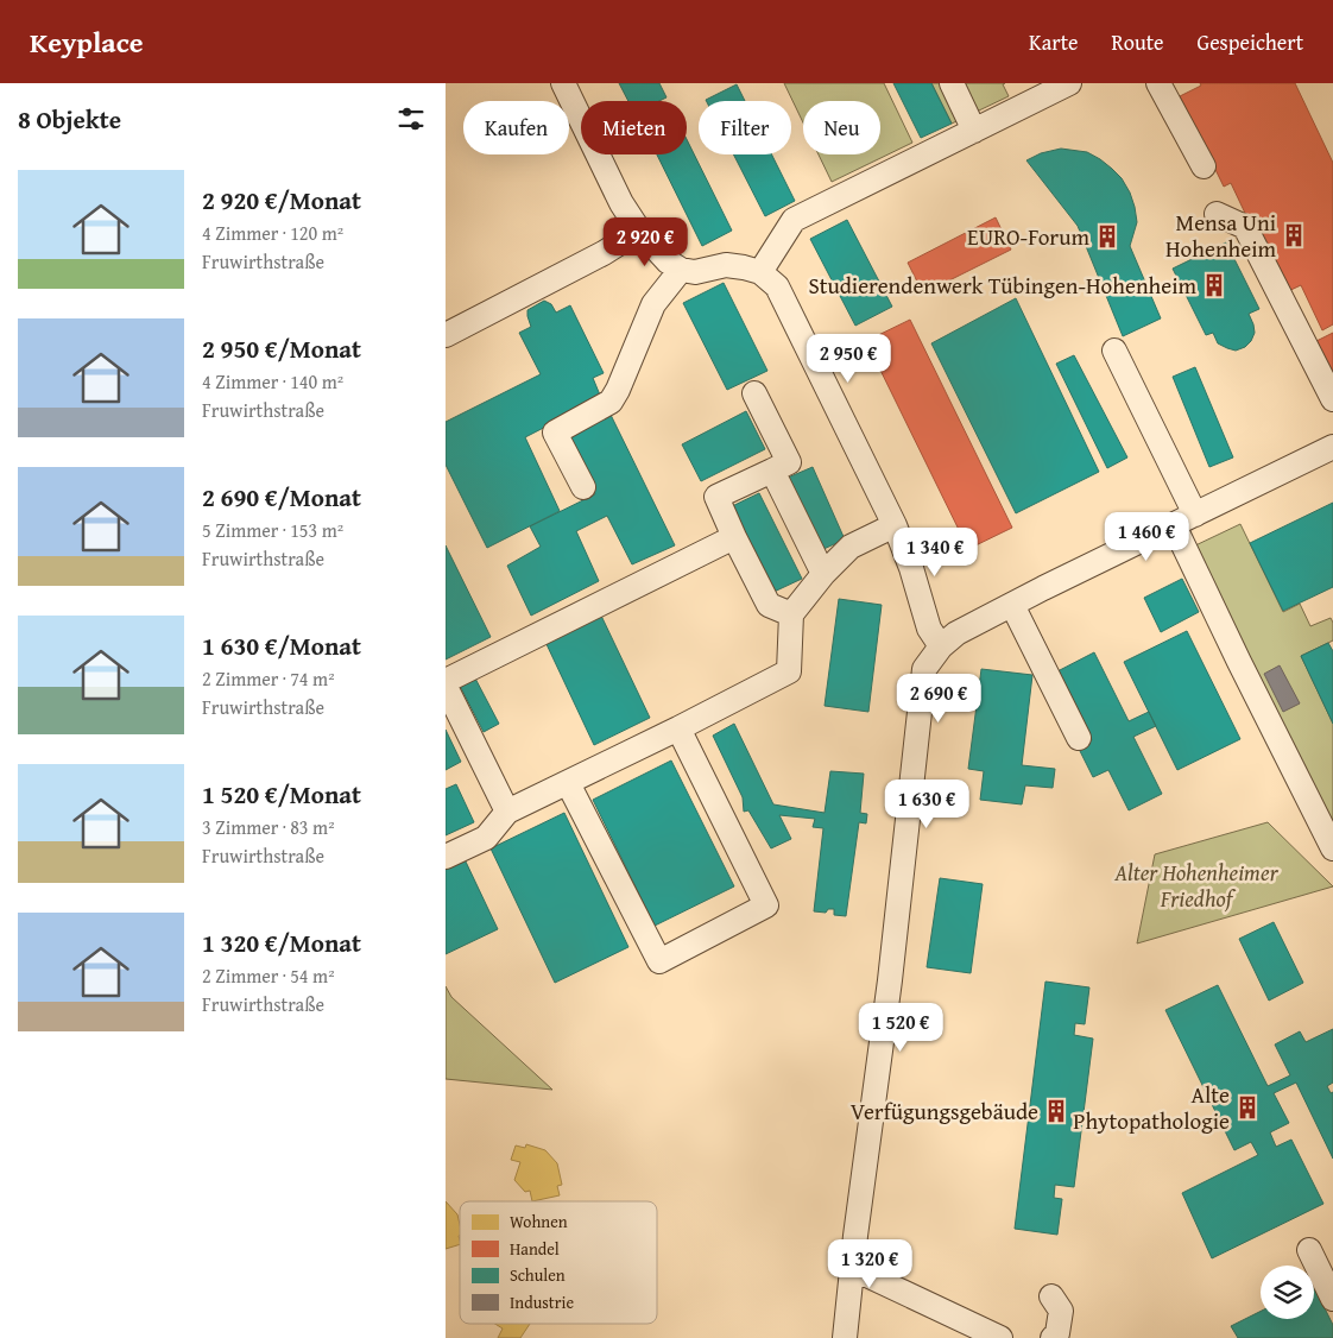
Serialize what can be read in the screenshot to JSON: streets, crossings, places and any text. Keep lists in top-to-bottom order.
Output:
{
  "parks": ["Alter Hohenheimer Friedhof"],
  "places": {
    "building": [
      "Mensa Uni Hohenheim",
      "EURO-Forum",
      "Studierendenwerk Tübingen-Hohenheim",
      "Alte Phytopathologie",
      "Verfügungsgebäude"
    ]
  },
  "legend": [
    "Wohnen",
    "Handel",
    "Schulen",
    "Industrie"
  ],
  "page": {
    "header": "Keyplace",
    "nav": ["Karte", "Route", "Gespeichert"],
    "heading": "8 Objekte",
    "chip": [
      "Kaufen",
      "Mieten",
      "Filter",
      "Neu"
    ],
    "list": [
      {
        "name": "2 920 €/Monat",
        "note": "4 Zimmer · 120 m² · Fruwirthstraße"
      },
      {
        "name": "2 950 €/Monat",
        "note": "4 Zimmer · 140 m² · Fruwirthstraße"
      },
      {
        "name": "2 690 €/Monat",
        "note": "5 Zimmer · 153 m² · Fruwirthstraße"
      },
      {
        "name": "1 630 €/Monat",
        "note": "2 Zimmer · 74 m² · Fruwirthstraße"
      },
      {
        "name": "1 520 €/Monat",
        "note": "3 Zimmer · 83 m² · Fruwirthstraße"
      },
      {
        "name": "1 320 €/Monat",
        "note": "2 Zimmer · 54 m² · Fruwirthstraße"
      }
    ],
    "price": [
      "2 920 €",
      "2 950 €",
      "1 460 €",
      "1 340 €",
      "2 690 €",
      "1 630 €",
      "1 520 €",
      "1 320 €"
    ]
  }
}
